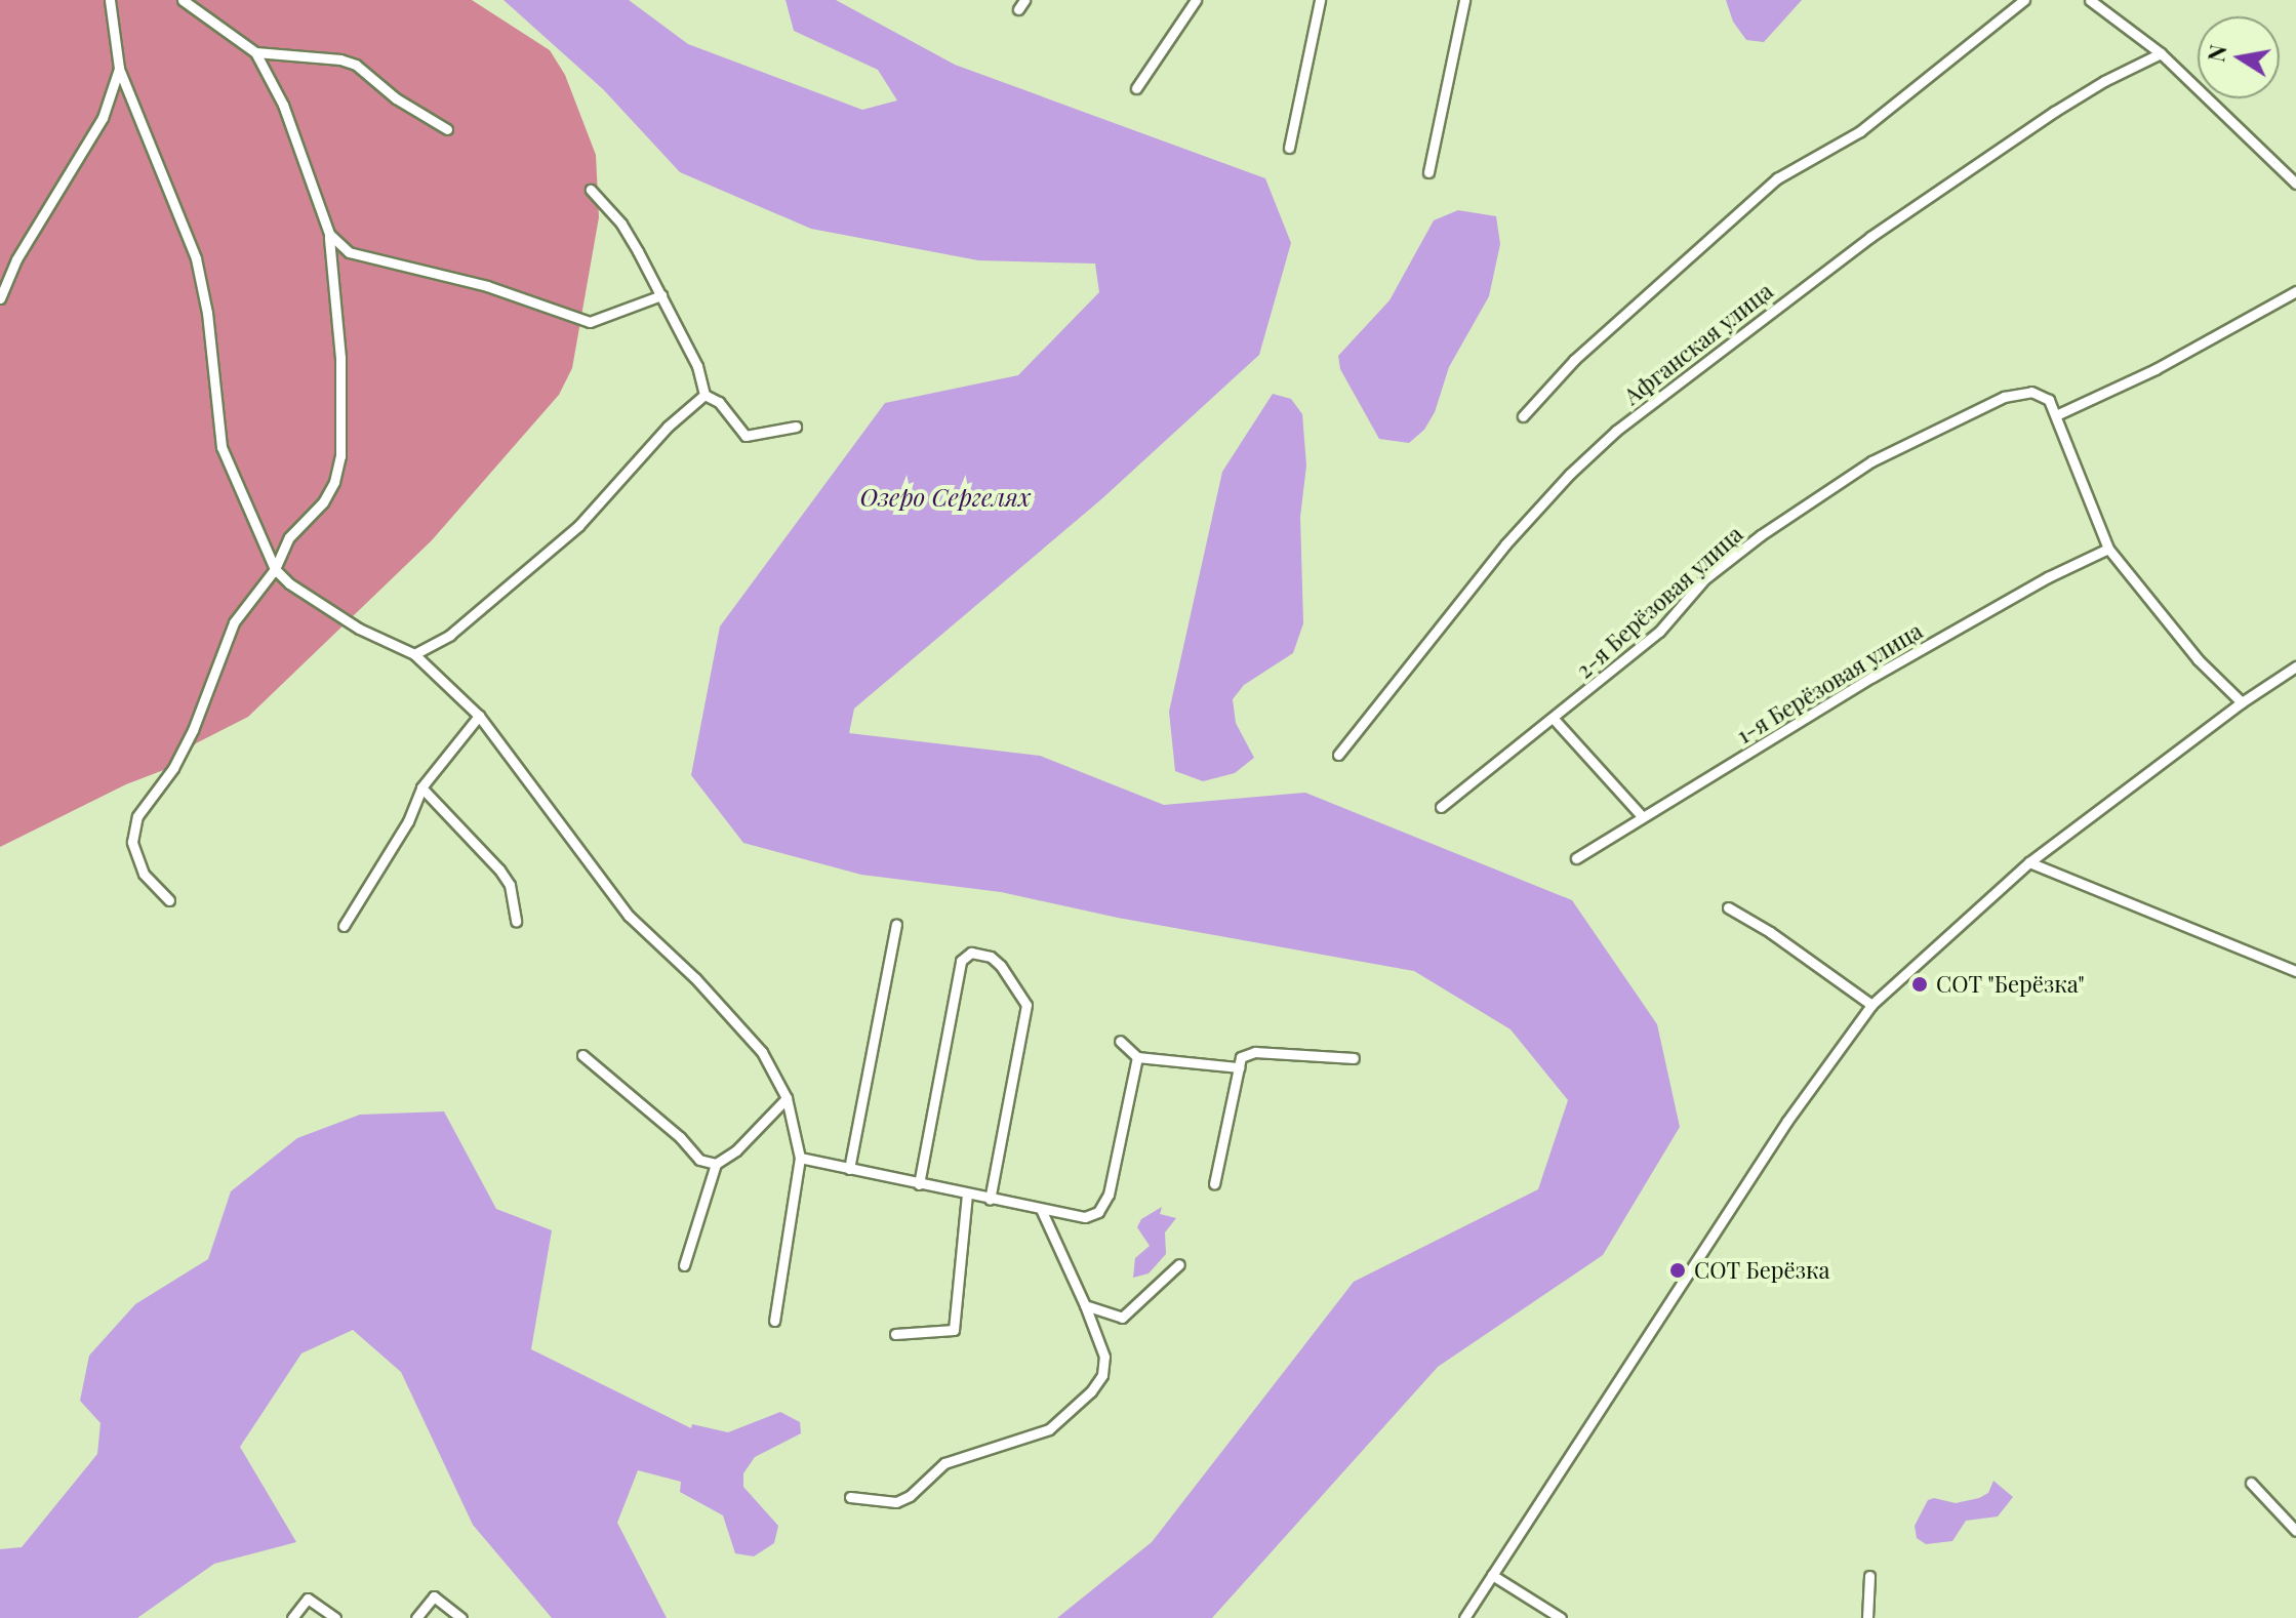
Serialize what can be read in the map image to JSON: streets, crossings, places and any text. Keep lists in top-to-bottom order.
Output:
{
  "streets": {
    "street": ["Афганская улица", "2-я Берёзовая улица", "1-я Берёзовая улица"]
  },
  "water": ["Озеро Сергелях"],
  "places": ["СОТ \"Берёзка\"", "СОТ Берёзка"],
  "north": "left"
}
